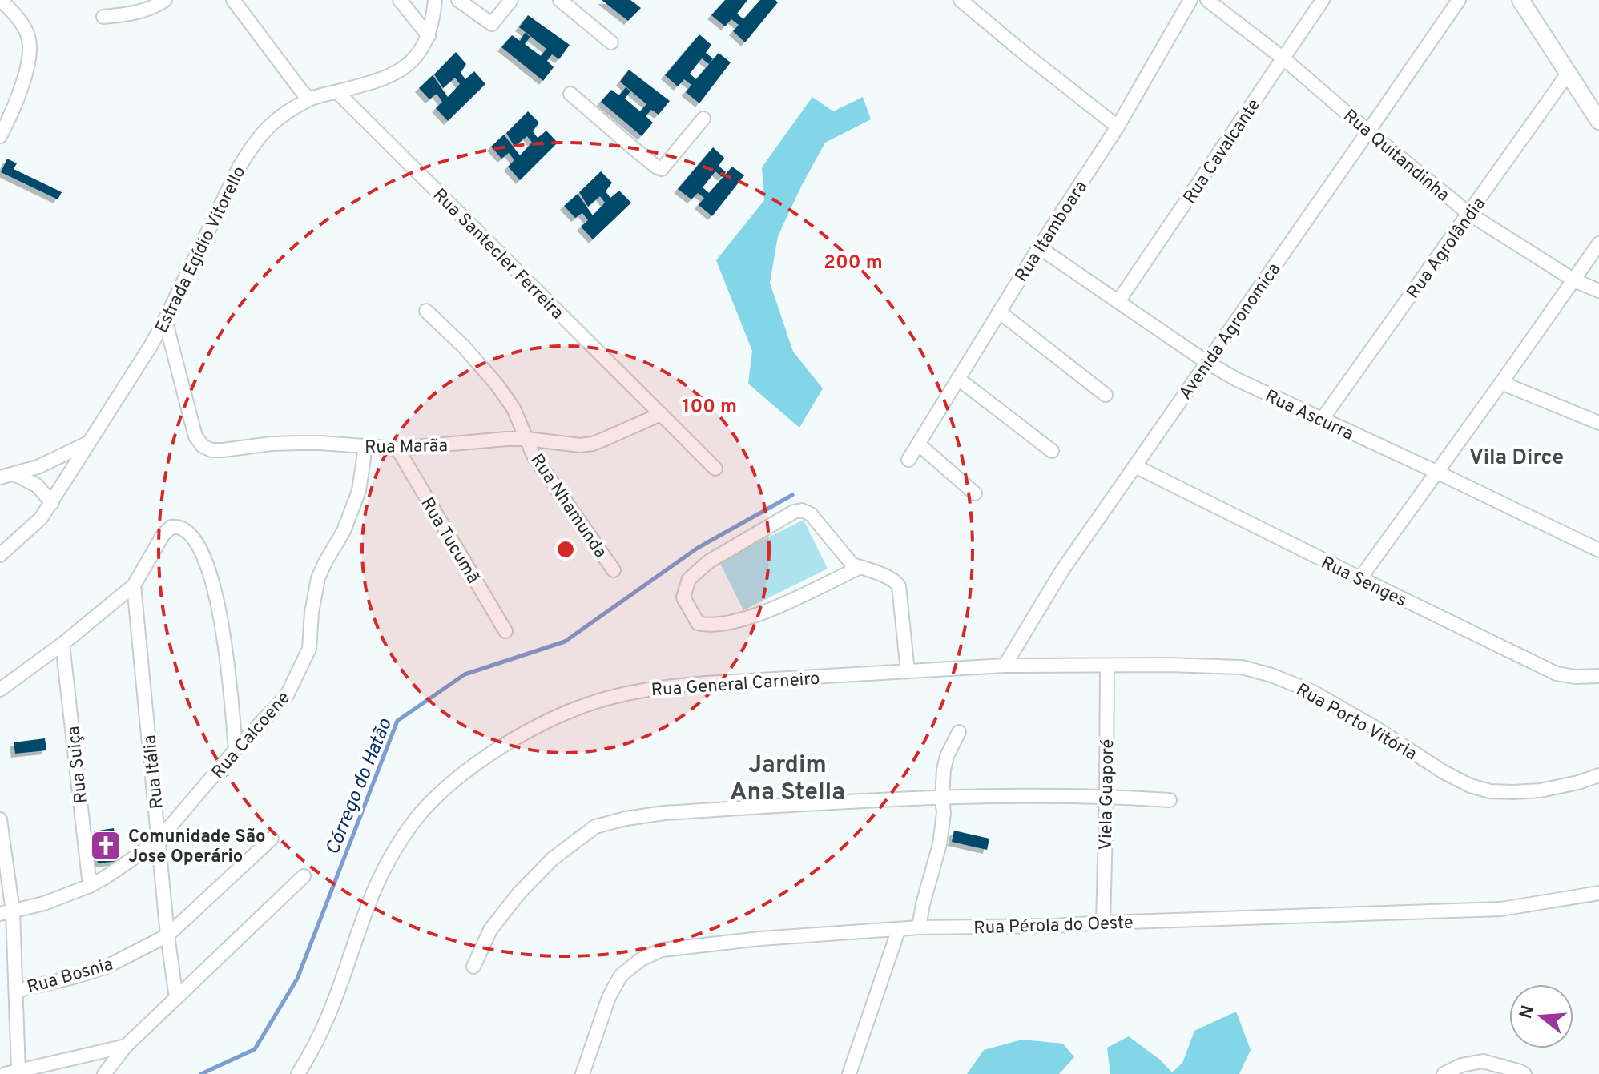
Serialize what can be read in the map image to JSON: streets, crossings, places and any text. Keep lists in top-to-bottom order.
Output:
{
  "streets": {
    "street": [
      "Rua Cavalcante",
      "Rua Quitandinha",
      "Rua Itamboara",
      "Rua Agrolândia",
      "Estrada Egídio Vitorello",
      "Rua Santecler Ferreira",
      "Avenida Agronomica",
      "Rua Ascurra",
      "Rua Marãa",
      "Rua Nhamunda",
      "Rua Tucumã",
      "Rua Senges",
      "Rua General Carneiro",
      "Rua Porto Vitória",
      "Rua Calcoene",
      "Rua Suiça",
      "Rua Itália",
      "Viela Guaporé",
      "Rua Pérola do Oeste",
      "Rua Bosnia"
    ]
  },
  "crossings": [
    ["Rua Cavalcante", "Rua Quitandinha"],
    ["Rua Cavalcante", "Rua Ascurra"],
    ["Rua Quitandinha", "Rua Agrolândia"],
    ["Rua Quitandinha", "Avenida Agronomica"],
    ["Rua Itamboara", "Rua Ascurra"],
    ["Rua Agrolândia", "Rua Ascurra"],
    ["Estrada Egídio Vitorello", "Rua Santecler Ferreira"],
    ["Estrada Egídio Vitorello", "Rua Marãa"],
    ["Rua Santecler Ferreira", "Rua Marãa"],
    ["Avenida Agronomica", "Rua Ascurra"],
    ["Avenida Agronomica", "Rua Senges"],
    ["Avenida Agronomica", "Rua General Carneiro"],
    ["Rua Marãa", "Rua Nhamunda"],
    ["Rua Marãa", "Rua Tucumã"],
    ["Rua Marãa", "Rua Calcoene"],
    ["Rua General Carneiro", "Rua Porto Vitória"],
    ["Rua General Carneiro", "Viela Guaporé"],
    ["Rua Porto Vitória", "Viela Guaporé"],
    ["Rua Calcoene", "Rua Suiça"],
    ["Rua Calcoene", "Rua Itália"],
    ["Rua Itália", "Rua Bosnia"],
    ["Viela Guaporé", "Rua Pérola do Oeste"]
  ],
  "districts": ["Vila Dirce", "Jardim Ana Stella"],
  "water": ["Córrego do Hatão"],
  "places": {
    "church": ["Comunidade São Jose Operário"]
  },
  "north": "left",
  "rings": ["200 m", "100 m"]
}
